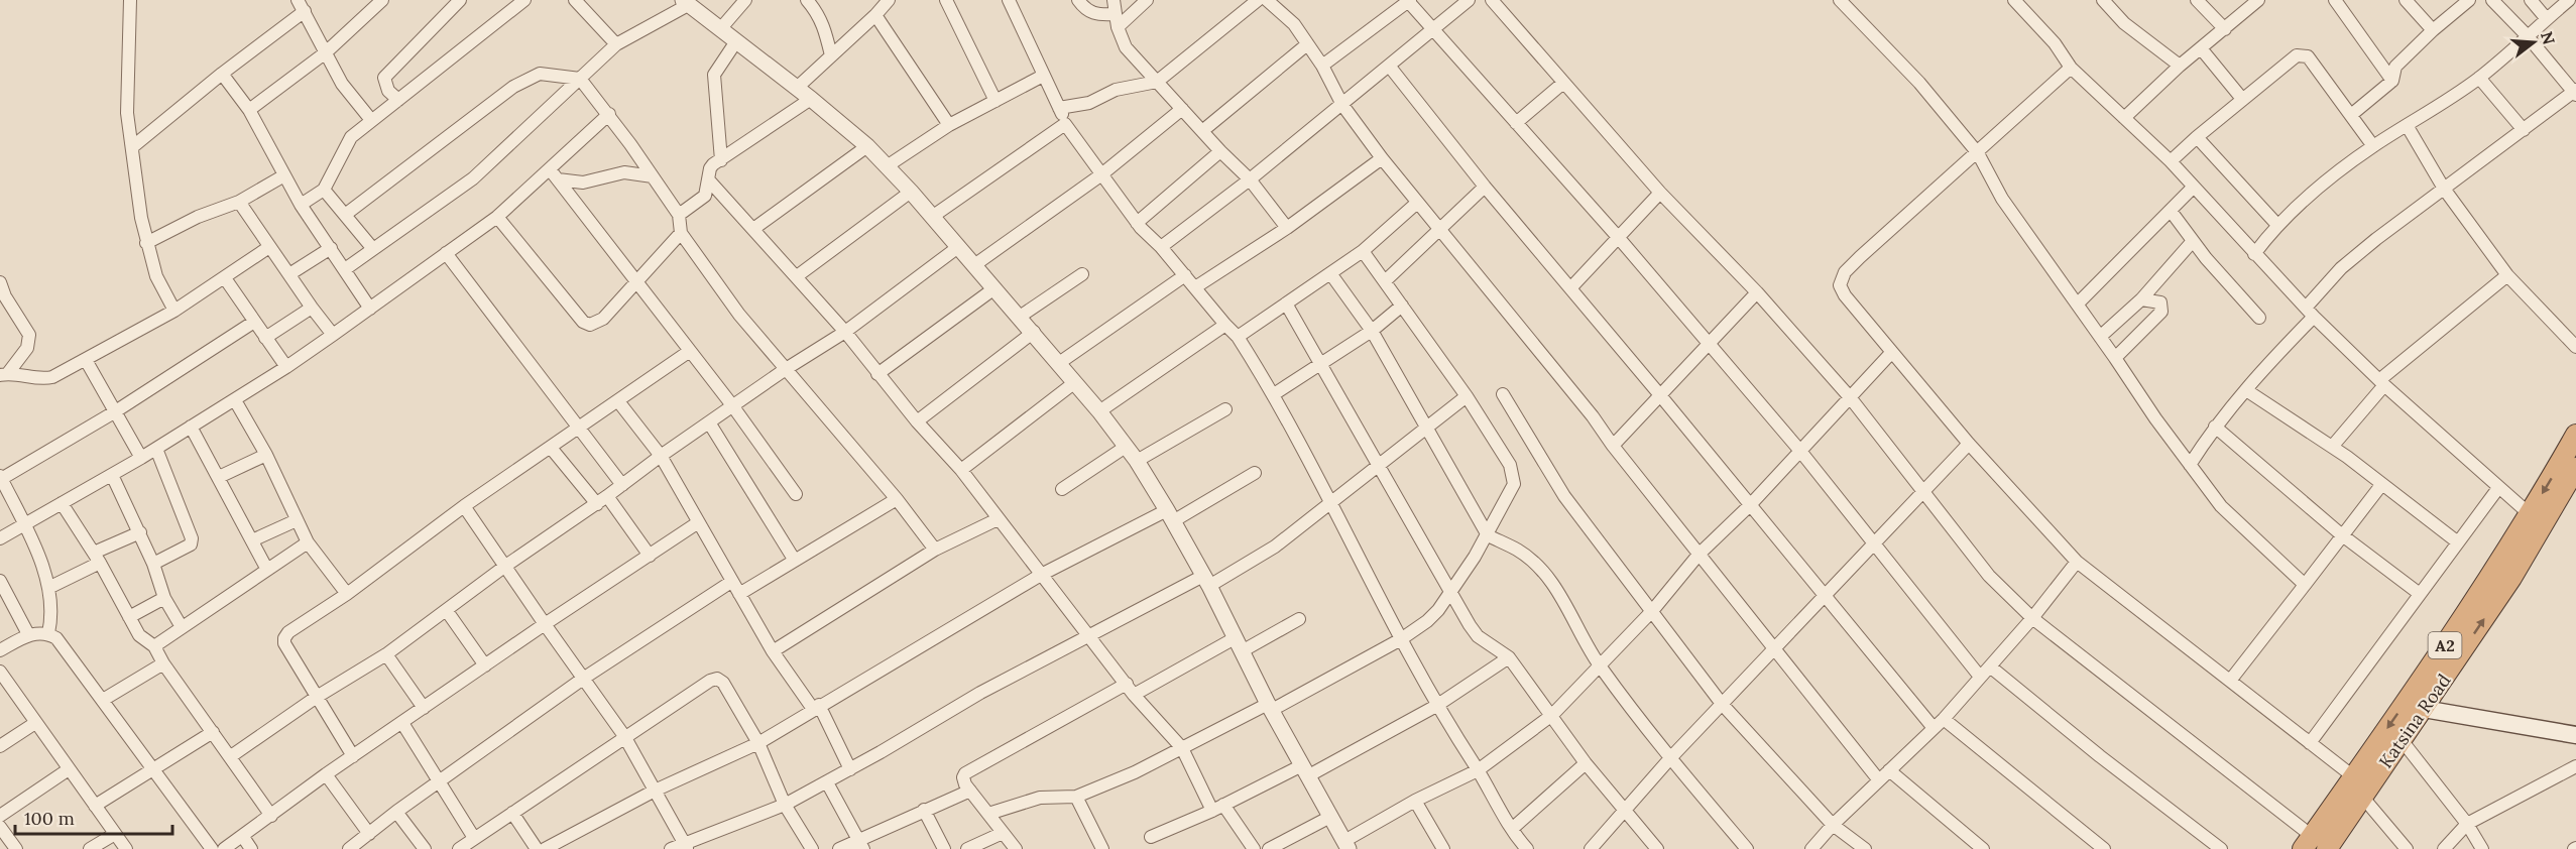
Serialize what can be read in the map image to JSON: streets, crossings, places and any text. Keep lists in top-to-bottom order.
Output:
{
  "streets": {
    "highway": ["A2", "Katsina Road"]
  },
  "crossings": [
    ["A2", "Katsina Road"]
  ],
  "scale_bar": "100 m",
  "north": "right"
}
